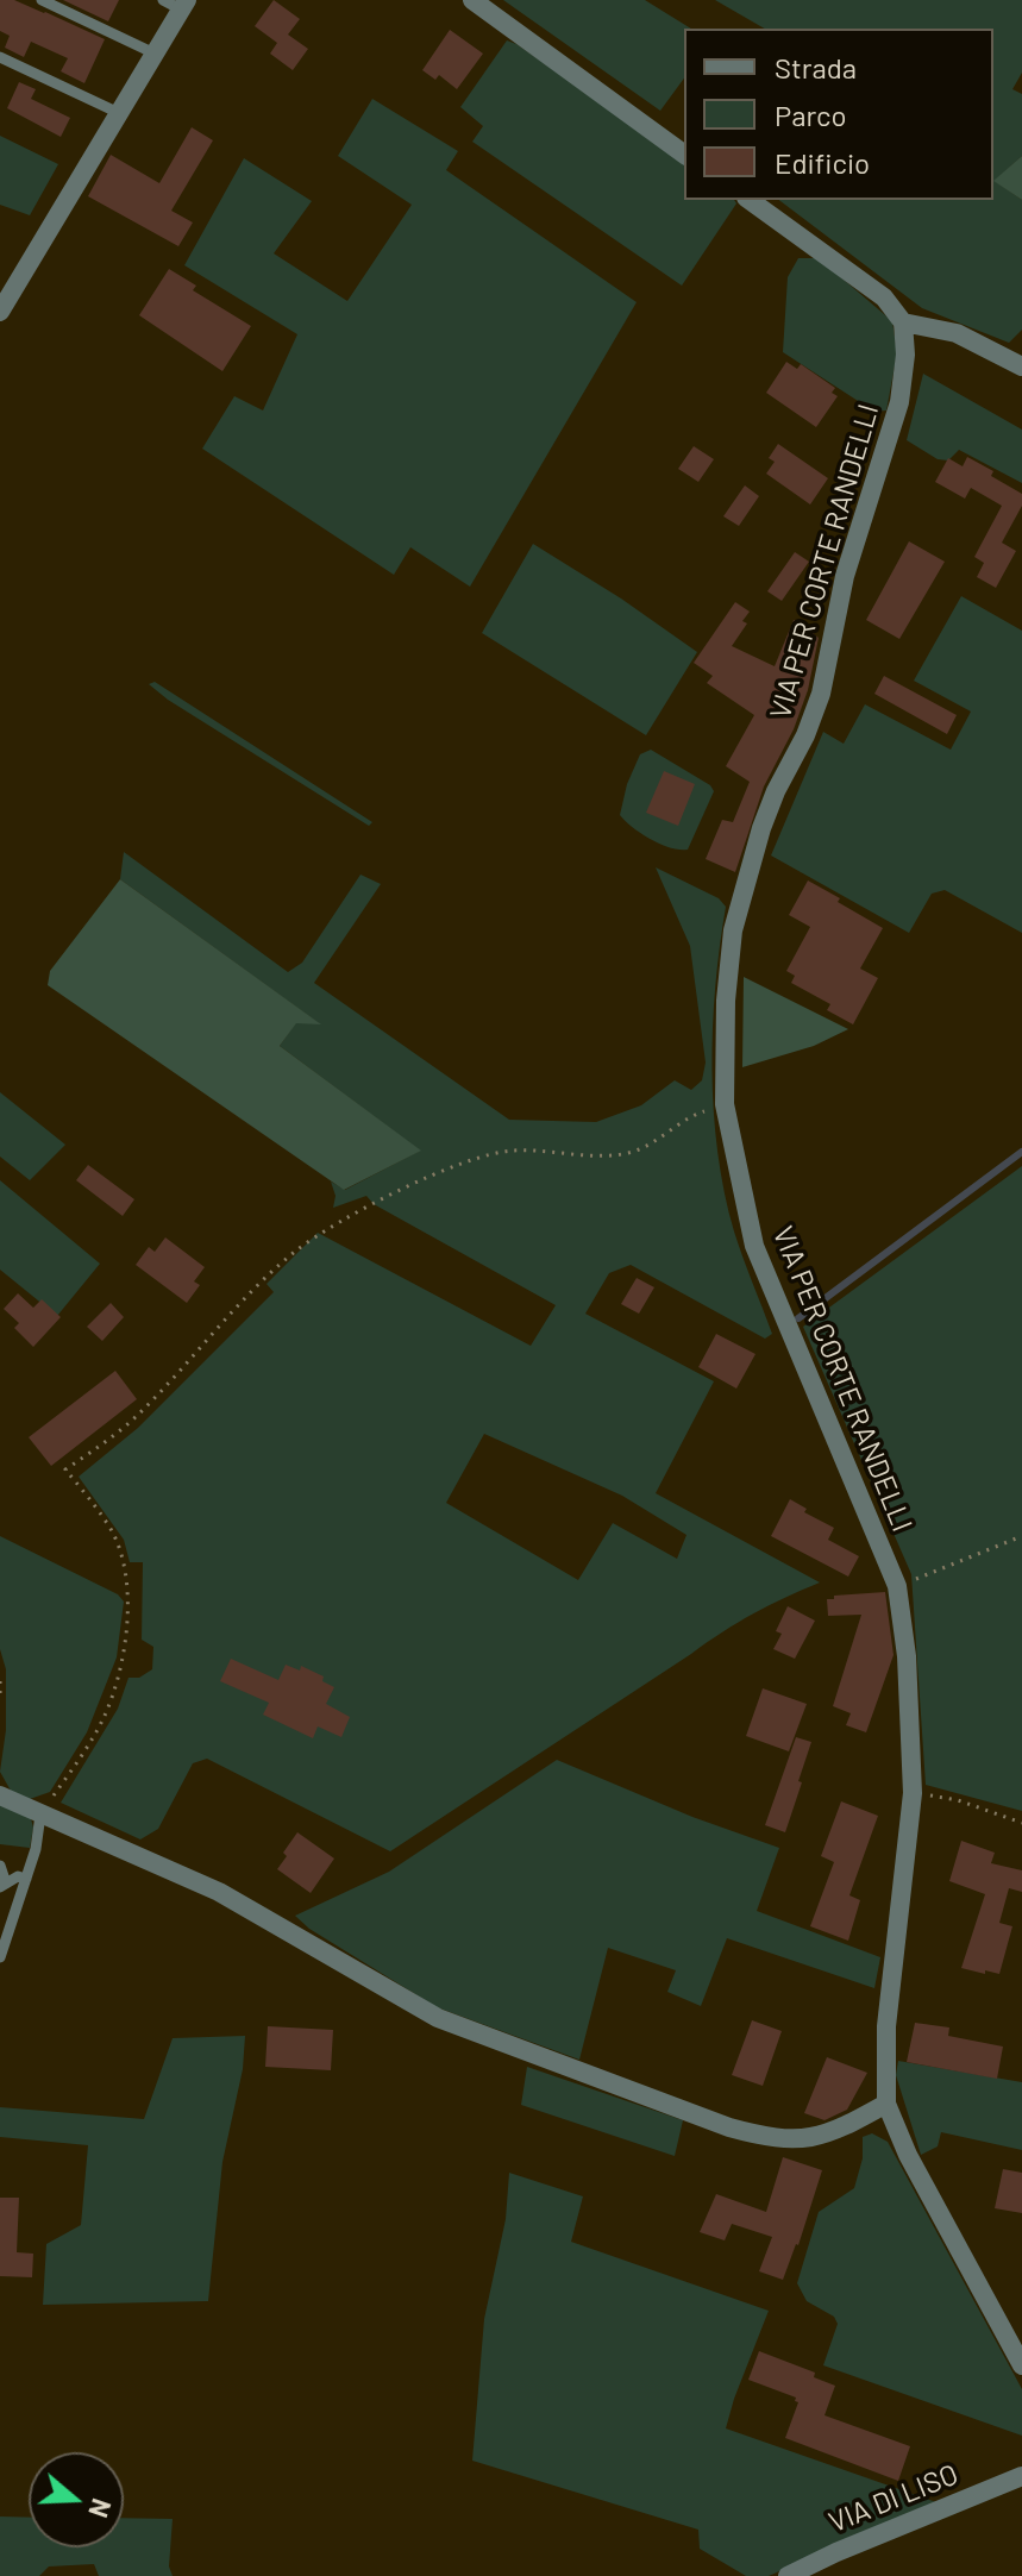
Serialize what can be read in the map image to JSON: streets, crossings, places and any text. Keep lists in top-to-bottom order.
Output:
{
  "streets": {
    "street": ["VIA PER CORTE RANDELLI", "VIA DI LISO"]
  },
  "legend": ["Strada", "Parco", "Edificio"],
  "north": "right"
}
